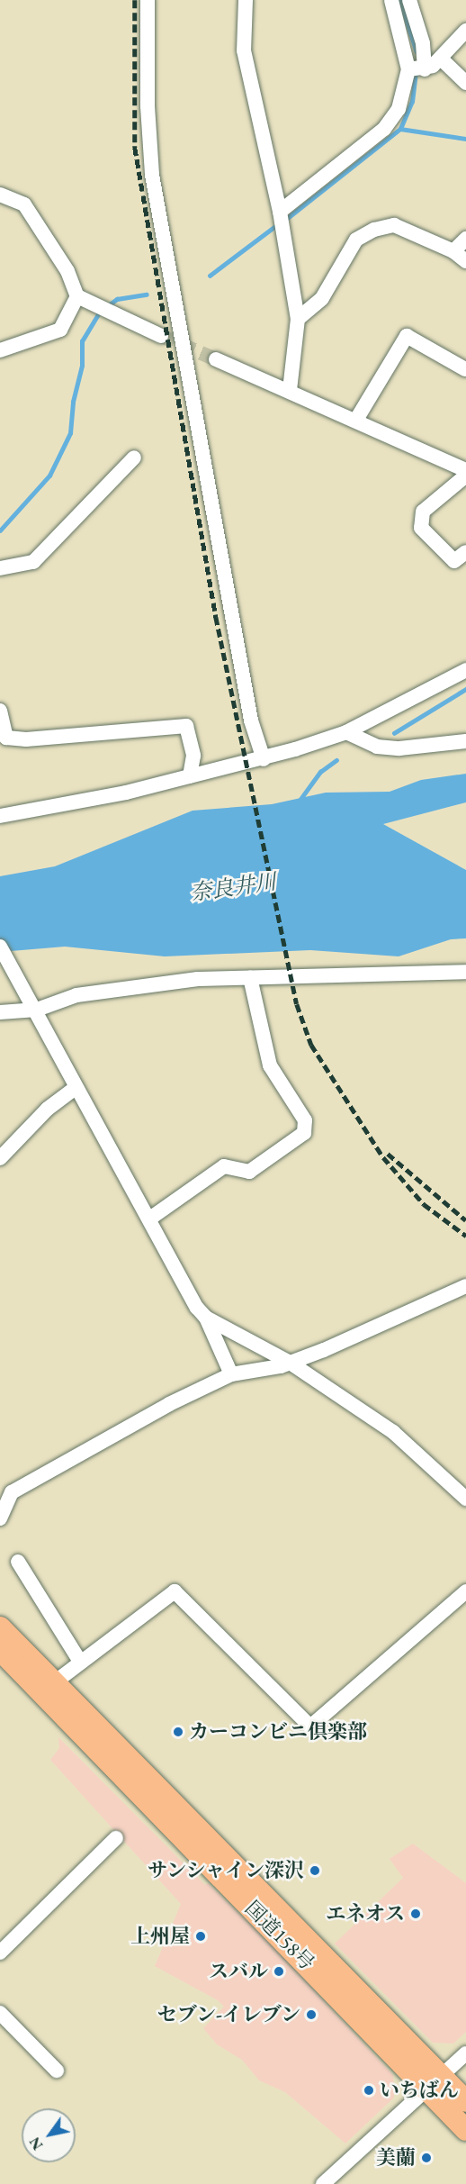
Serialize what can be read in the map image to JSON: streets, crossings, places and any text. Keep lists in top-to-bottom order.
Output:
{
  "streets": {
    "highway": ["国道158号"]
  },
  "water": ["奈良井川"],
  "places": [
    "カーコンビニ倶楽部",
    "サンシャイン深沢",
    "エネオス",
    "上州屋",
    "スバル",
    "セブン-イレブン",
    "いちばん",
    "美蘭"
  ],
  "north": "bottom left"
}
